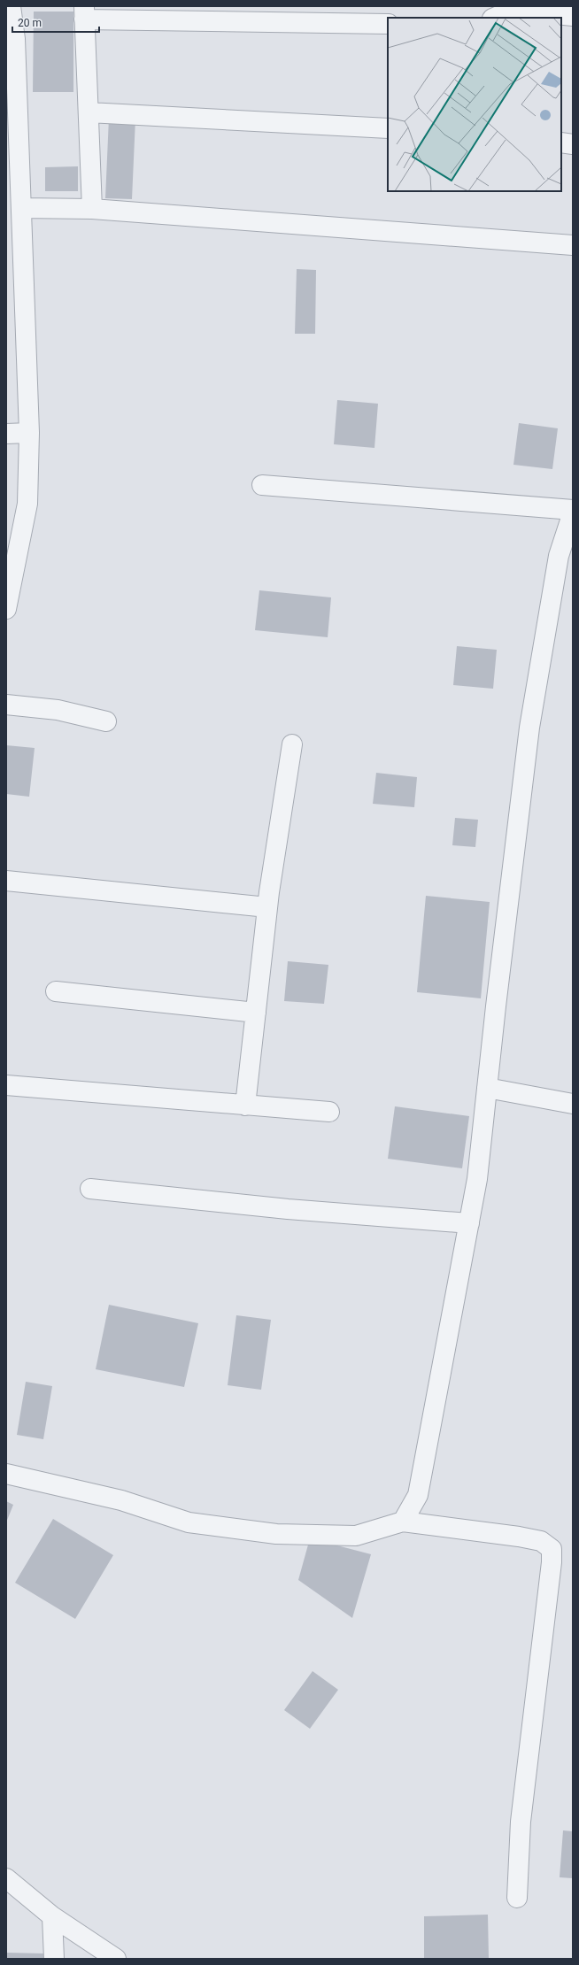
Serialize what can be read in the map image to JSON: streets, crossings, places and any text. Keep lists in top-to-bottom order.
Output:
{
  "scale_bar": "20 m"
}
